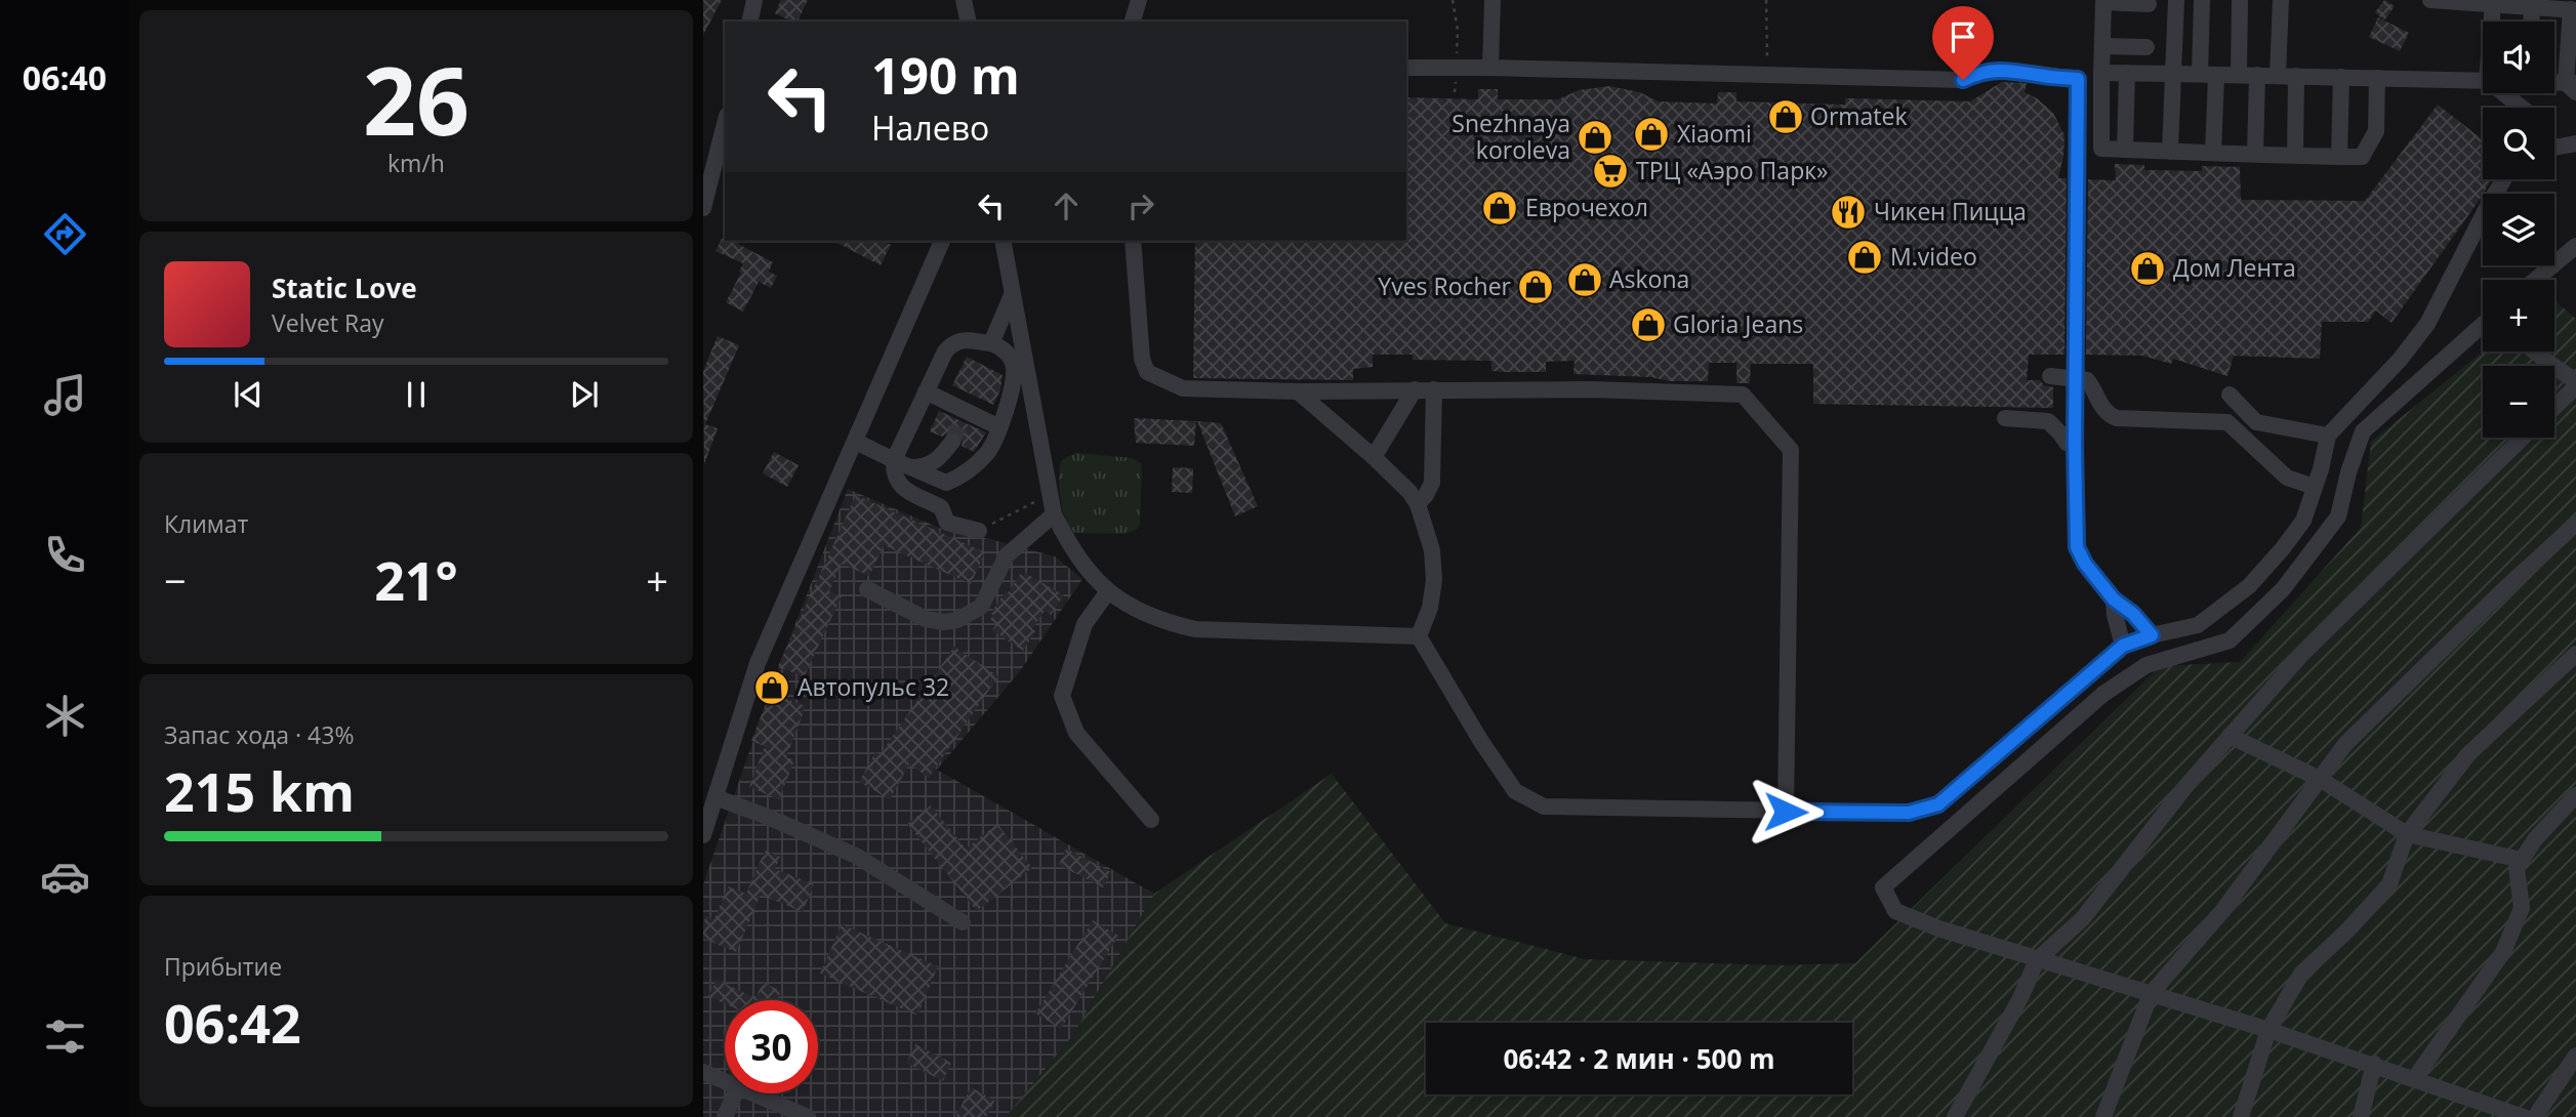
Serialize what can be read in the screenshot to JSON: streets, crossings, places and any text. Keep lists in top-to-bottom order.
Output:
{
  "places": {
    "shop": [
      "Ormatek",
      "Xiaomi",
      "Snezhnaya koroleva",
      "Еврочехол",
      "M.video",
      "Дом Лента",
      "Askona",
      "Yves Rocher",
      "Gloria Jeans",
      "Автопульс 32"
    ],
    "supermarket": ["ТРЦ «Аэро Парк»"],
    "restaurant": ["Чикен Пицца"]
  },
  "page": {
    "tabs": "06:40",
    "tile": [
      ["26", "km/h"],
      "Климат",
      ["Запас хода · 43%", "215 km"],
      ["Прибытие", "06:42"]
    ],
    "map_buttons": ["+", "−"],
    "turn": ["190 m", "Налево"],
    "song": ["Static Love", "Velvet Ray"],
    "heat": ["−", "21°", "+"],
    "limit": "30",
    "trip": "06:42 · 2 мин · 500 m"
  }
}
